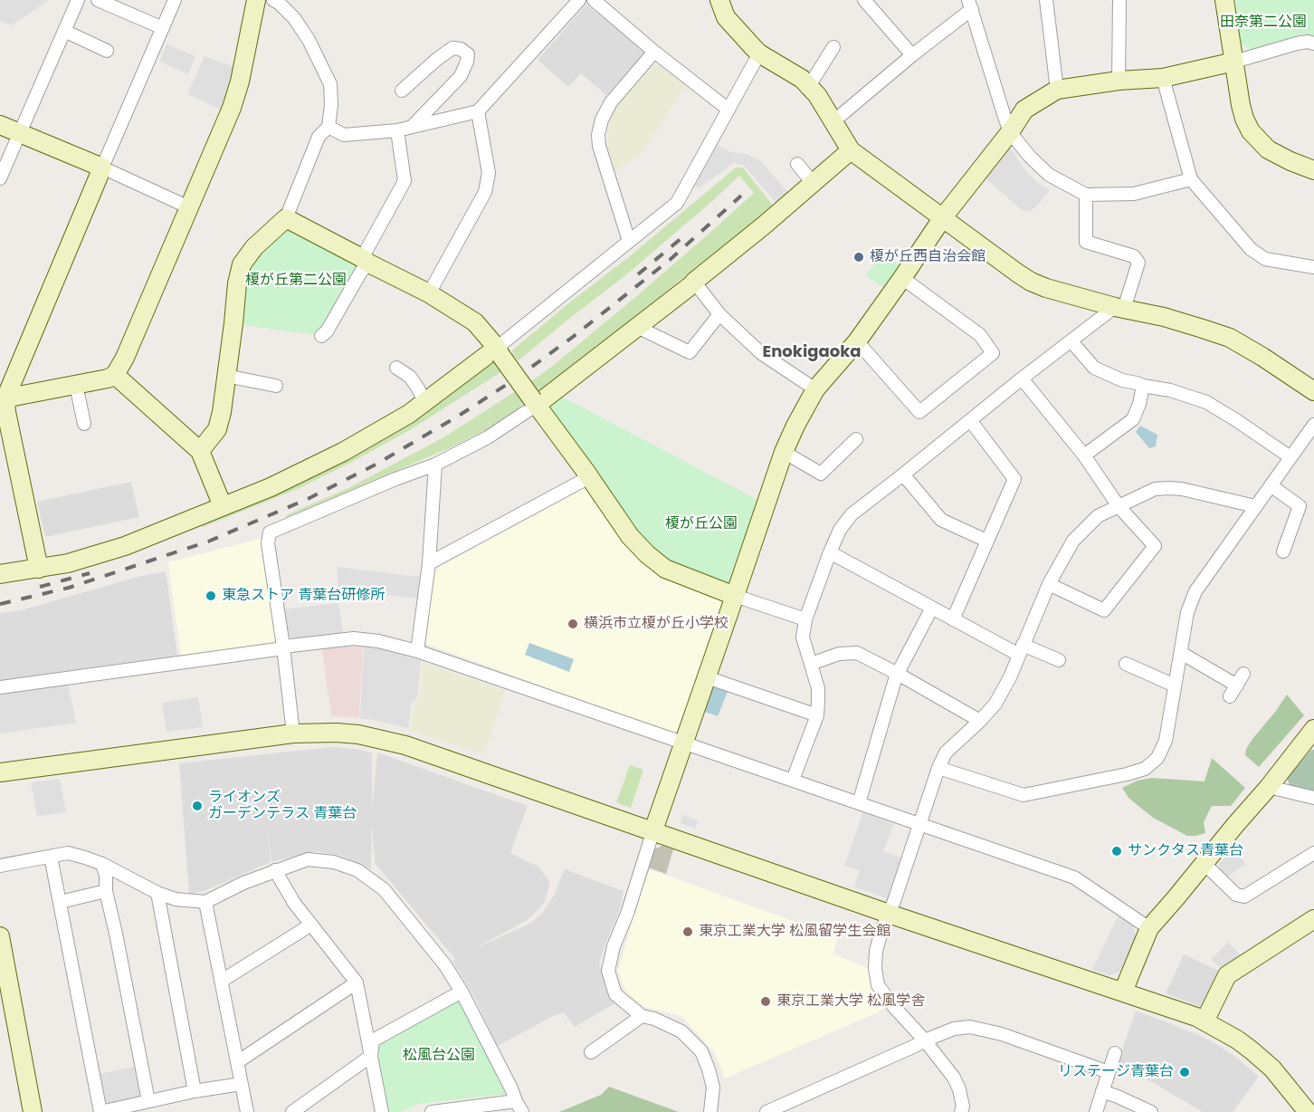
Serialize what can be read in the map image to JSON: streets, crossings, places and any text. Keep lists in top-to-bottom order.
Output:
{
  "districts": ["Enokigaoka"],
  "parks": [
    "田奈第二公園",
    "榎が丘第二公園",
    "榎が丘公園",
    "松風台公園"
  ],
  "places": [
    "榎が丘西自治会館",
    "東急ストア 青葉台研修所",
    "横浜市立榎が丘小学校",
    "ライオンズ ガーデンテラス 青葉台",
    "サンクタス青葉台",
    "東京工業大学 松風留学生会館",
    "東京工業大学 松風学舎",
    "リステージ青葉台"
  ]
}
